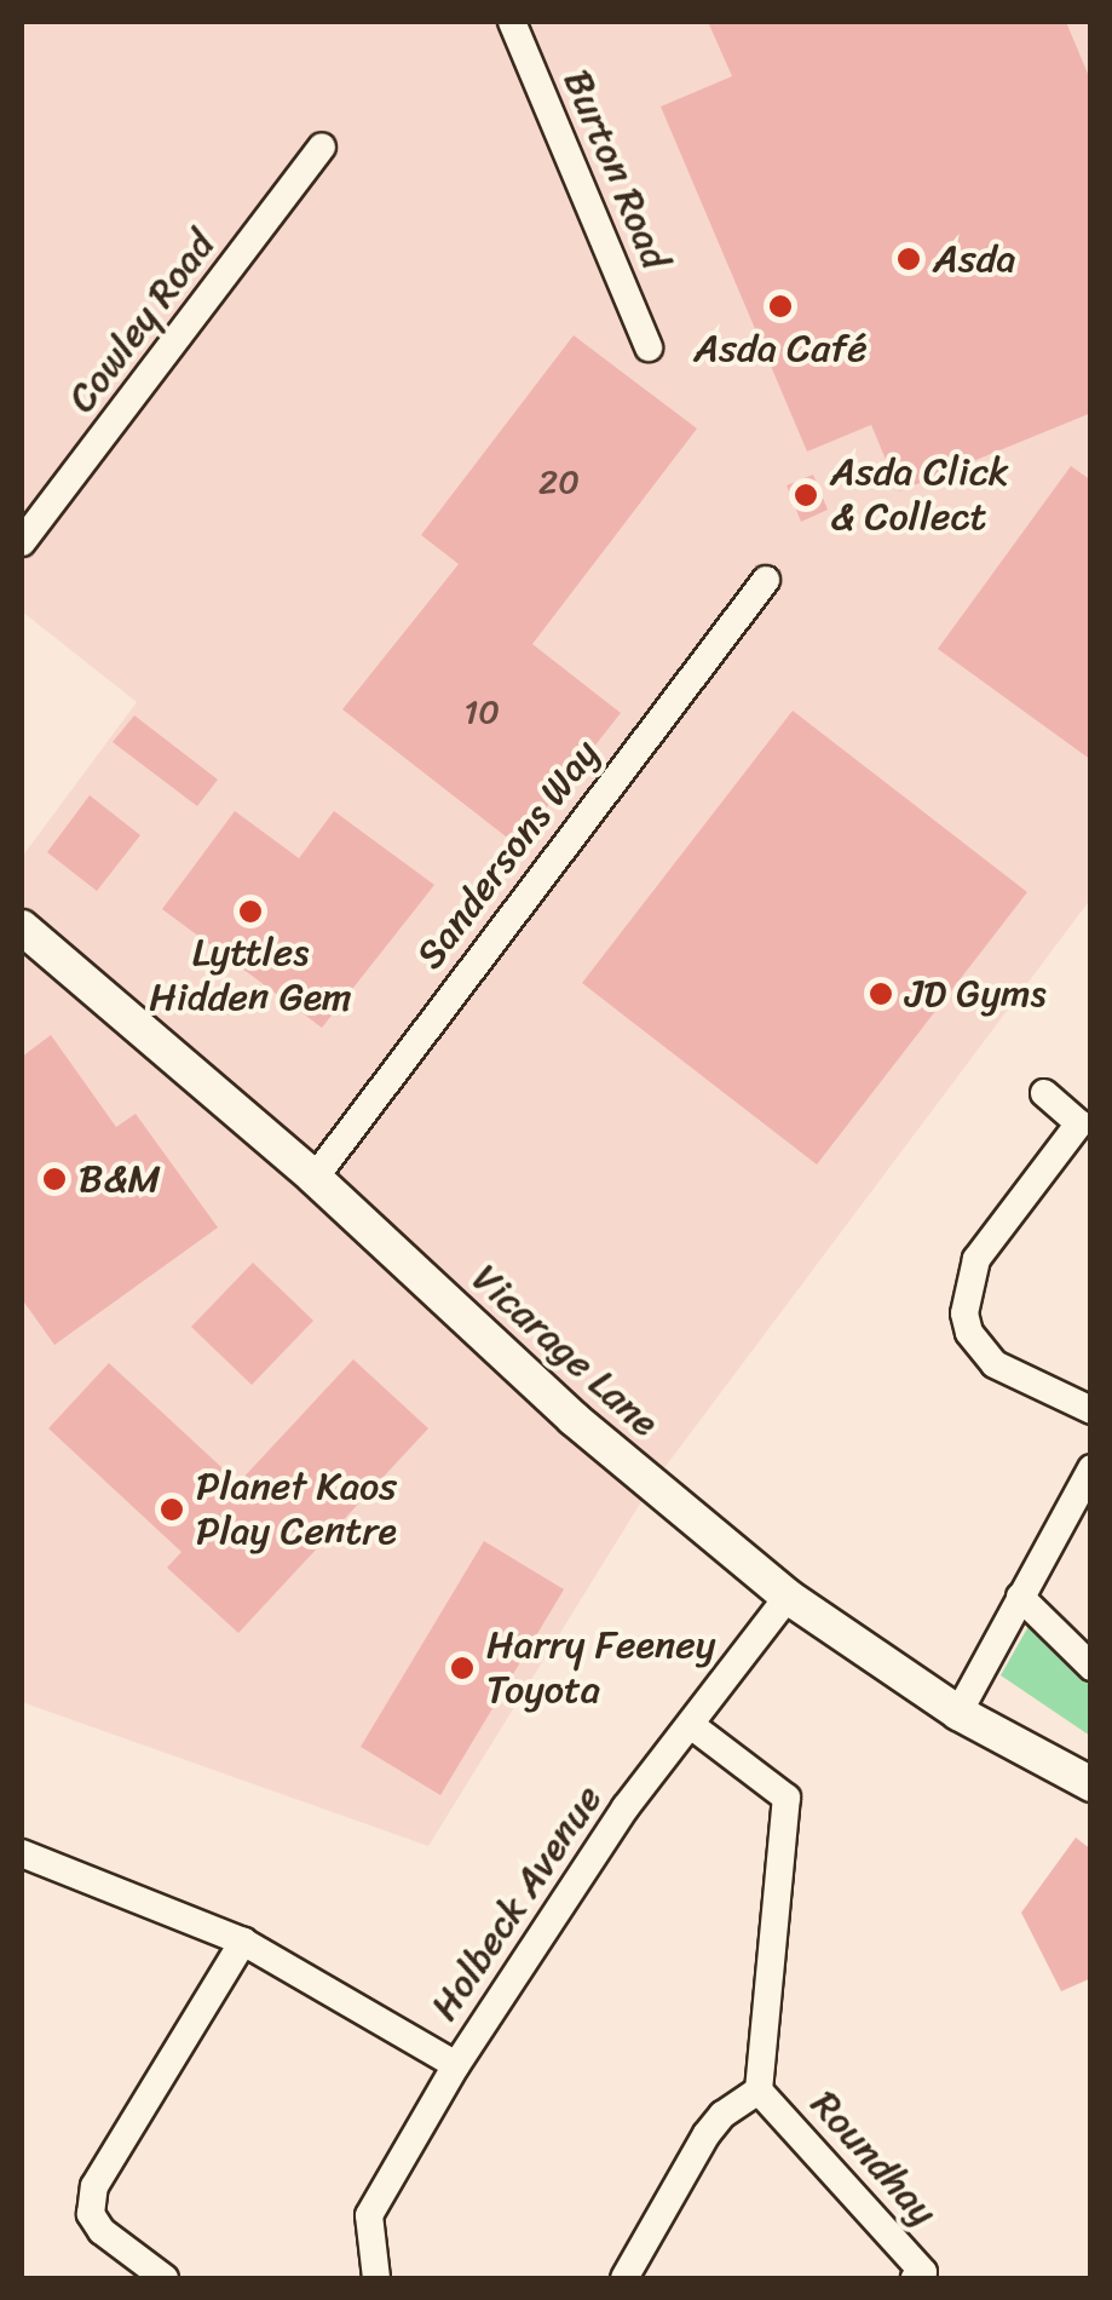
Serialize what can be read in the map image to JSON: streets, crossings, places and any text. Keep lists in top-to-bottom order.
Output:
{
  "streets": {
    "street": [
      "Burton Road",
      "Cowley Road",
      "Sandersons Way",
      "Vicarage Lane",
      "Holbeck Avenue",
      "Roundhay"
    ]
  },
  "crossings": [
    ["Sandersons Way", "Vicarage Lane"],
    ["Vicarage Lane", "Holbeck Avenue"]
  ],
  "places": [
    "Asda",
    "Asda Café",
    "Asda Click & Collect",
    "Lyttles Hidden Gem",
    "JD Gyms",
    "B&M",
    "Planet Kaos Play Centre",
    "Harry Feeney Toyota"
  ],
  "house_numbers": ["20", "10"]
}
